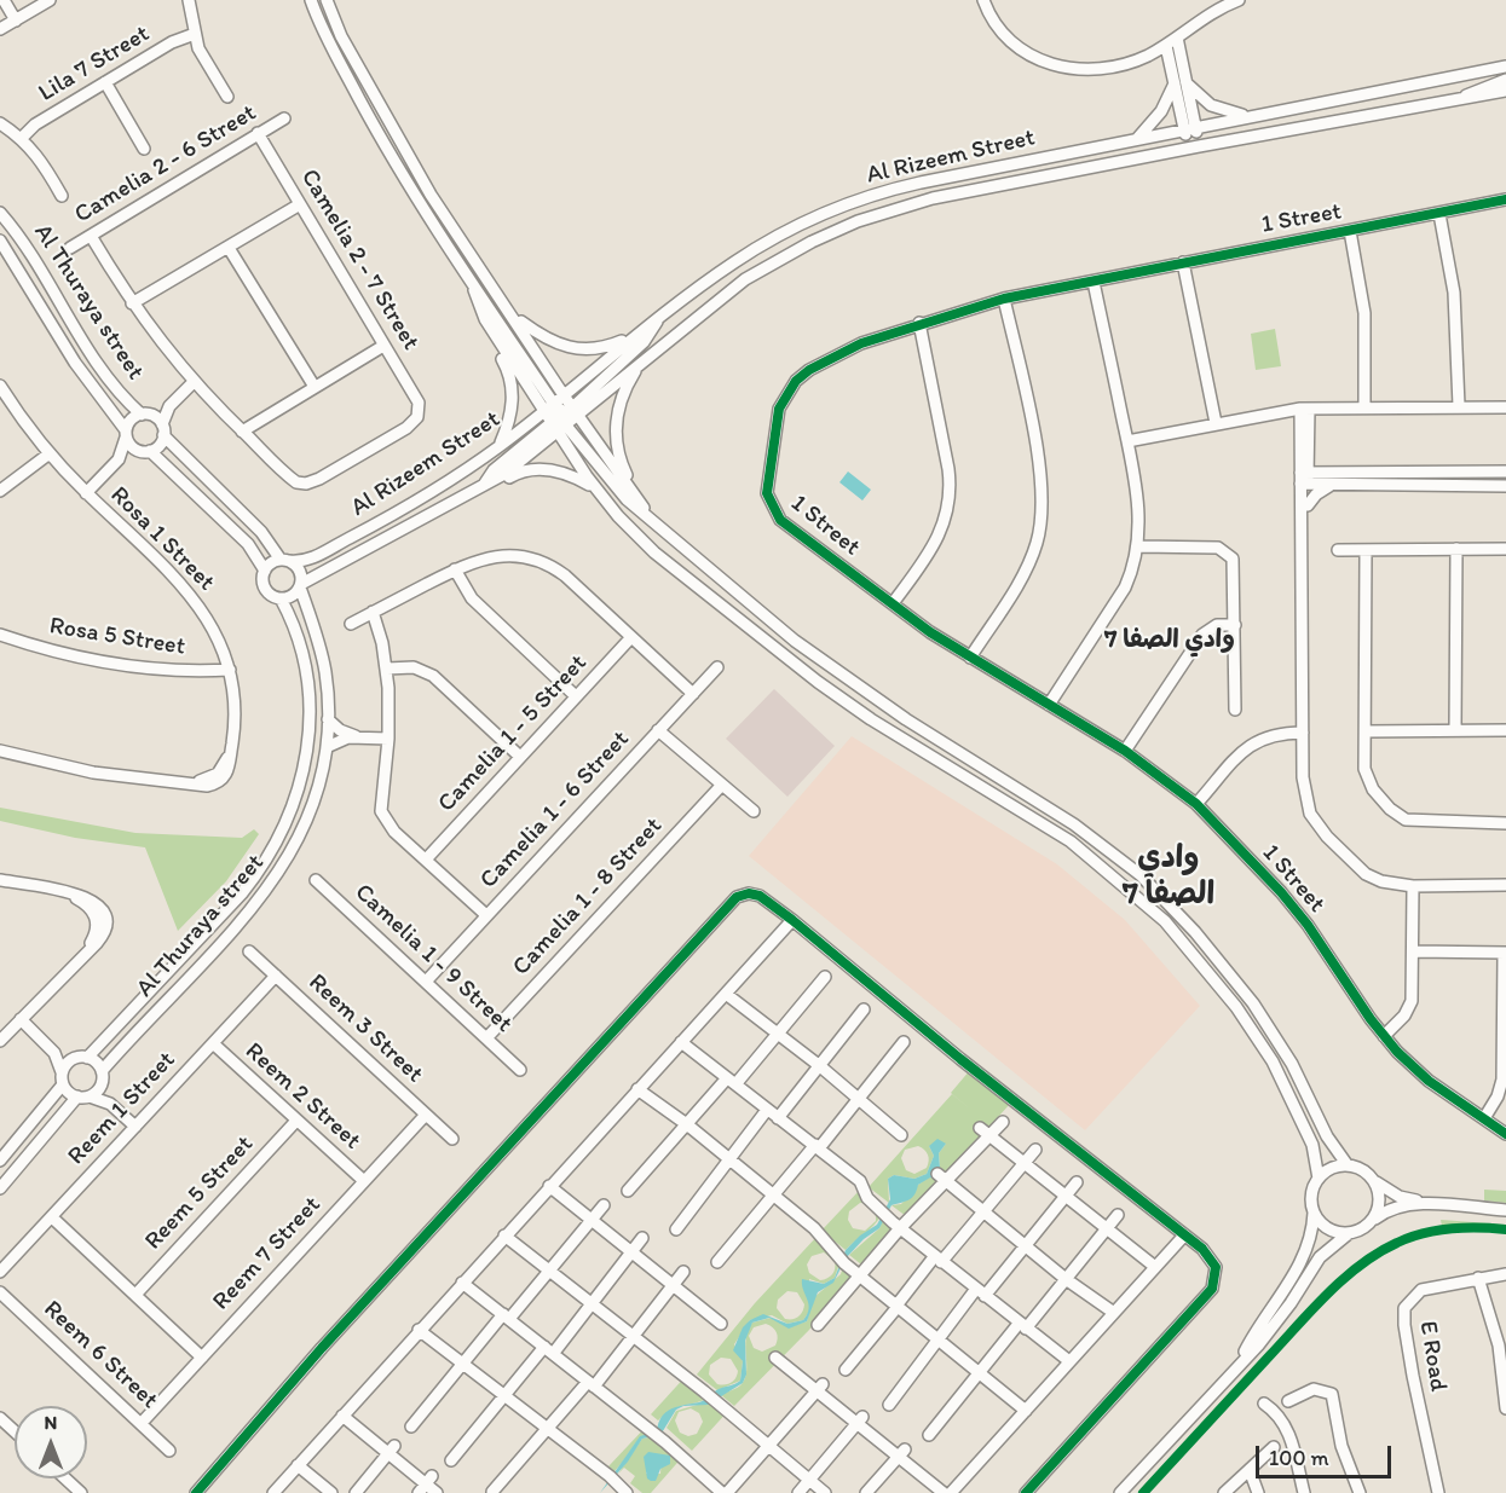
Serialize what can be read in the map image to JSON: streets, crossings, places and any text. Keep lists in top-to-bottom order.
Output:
{
  "streets": {
    "street": [
      "Lila 7 Street",
      "Al Rizeem Street",
      "Camelia 2 - 6 Street",
      "1 Street",
      "Camelia 2 - 7 Street",
      "Al Thuraya street",
      "Rosa 1 Street",
      "Rosa 5 Street",
      "Camelia 1 - 5 Street",
      "Camelia 1 - 6 Street",
      "Camelia 1 - 8 Street",
      "Camelia 1 - 9 Street",
      "Reem 3 Street",
      "Reem 2 Street",
      "Reem 1 Street",
      "Reem 5 Street",
      "Reem 7 Street",
      "Reem 6 Street",
      "E Road"
    ]
  },
  "crossings": [
    ["Al Rizeem Street", "Al Thuraya street"],
    ["Camelia 2 - 6 Street", "Camelia 2 - 7 Street"],
    ["Rosa 1 Street", "Rosa 5 Street"],
    ["Camelia 1 - 6 Street", "Camelia 1 - 9 Street"],
    ["Camelia 1 - 8 Street", "Camelia 1 - 9 Street"],
    ["Reem 3 Street", "Reem 1 Street"],
    ["Reem 3 Street", "Reem 7 Street"],
    ["Reem 2 Street", "Reem 1 Street"],
    ["Reem 2 Street", "Reem 5 Street"],
    ["Reem 2 Street", "Reem 7 Street"],
    ["Reem 7 Street", "Reem 6 Street"]
  ],
  "districts": ["وادي الصفا 7", "وادي الصفا 7"],
  "scale_bar": "100 m",
  "north": "top"
}
